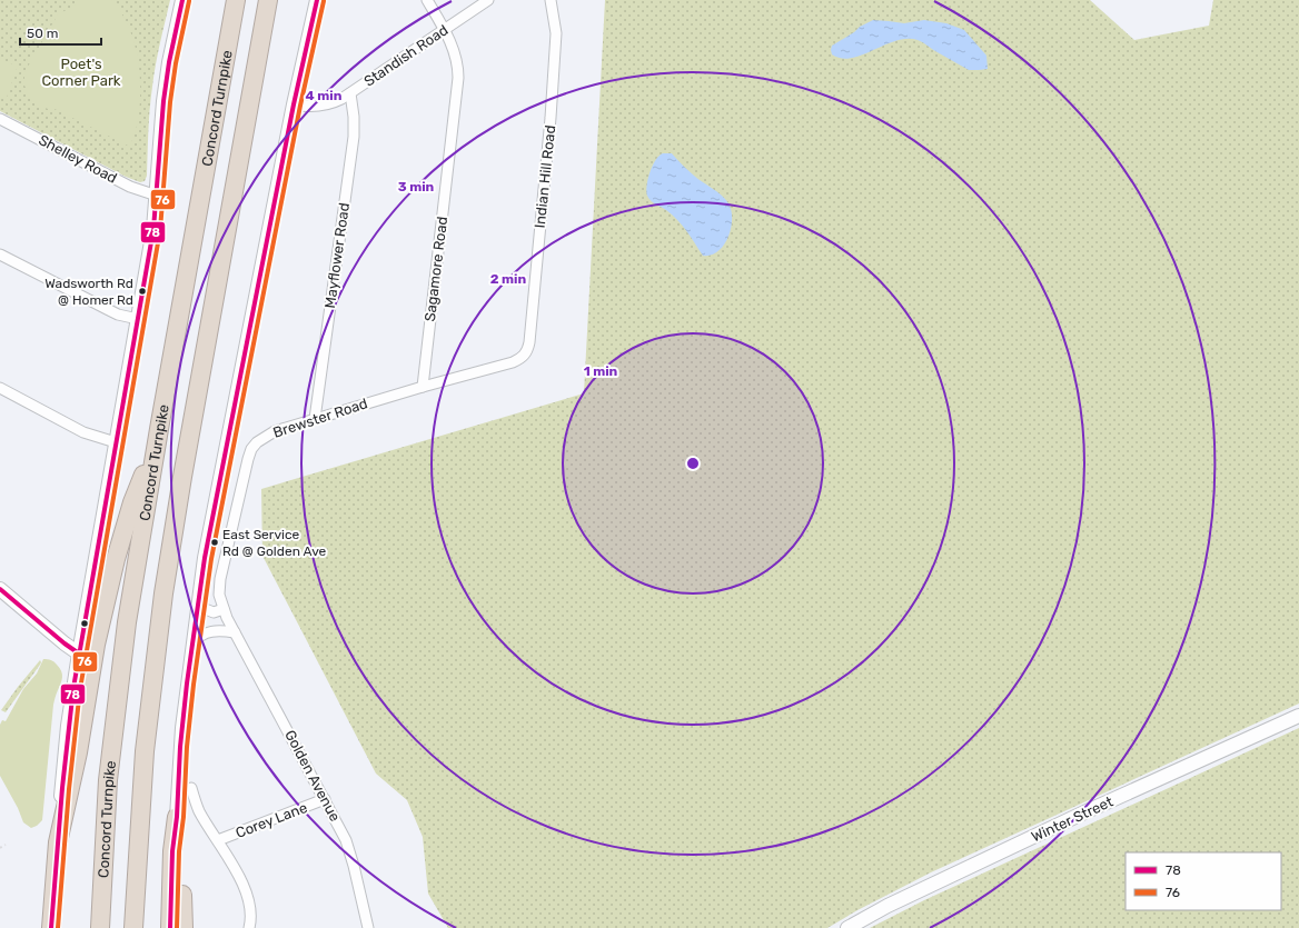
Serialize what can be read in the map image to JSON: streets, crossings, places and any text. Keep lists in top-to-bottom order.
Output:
{
  "streets": {
    "highway": ["Concord Turnpike"],
    "main road": ["Winter Street"],
    "street": [
      "Standish Road",
      "Shelley Road",
      "Indian Hill Road",
      "Mayflower Road",
      "Sagamore Road",
      "Brewster Road",
      "Golden Avenue",
      "Corey Lane"
    ]
  },
  "crossings": [
    ["Standish Road", "Mayflower Road"],
    ["Standish Road", "Sagamore Road"],
    ["Indian Hill Road", "Brewster Road"],
    ["Mayflower Road", "Brewster Road"],
    ["Sagamore Road", "Brewster Road"],
    ["Brewster Road", "Golden Avenue"],
    ["Golden Avenue", "Corey Lane"]
  ],
  "parks": ["Poet's Corner Park"],
  "places": ["Wadsworth Rd @ Homer Rd", "East Service Rd @ Golden Ave"],
  "lines": ["transit line 78", "transit line 76"],
  "legend": ["78", "76"],
  "scale_bar": "50 m",
  "rings": [
    "4 min",
    "3 min",
    "2 min",
    "1 min"
  ]
}
